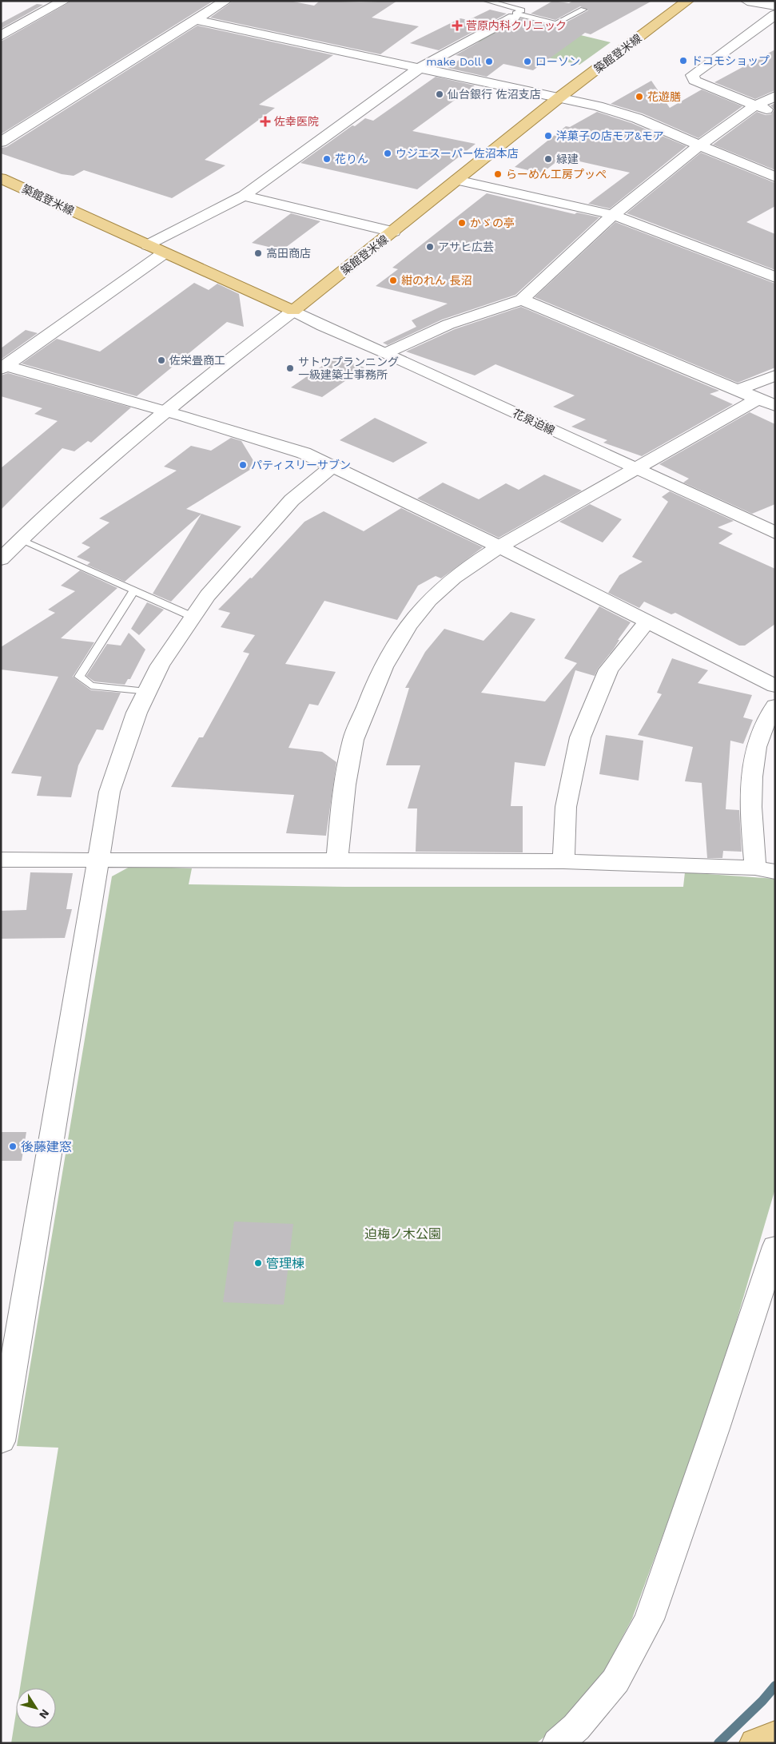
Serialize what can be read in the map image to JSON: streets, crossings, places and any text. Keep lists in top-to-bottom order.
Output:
{
  "streets": {
    "main road": ["築館登米線"],
    "street": ["花泉迫線"]
  },
  "crossings": [
    ["築館登米線", "花泉迫線"]
  ],
  "parks": ["迫梅ノ木公園"],
  "places": {
    "health": ["菅原内科クリニック", "佐幸医院"],
    "other": [
      "ドコモショップ",
      "make Doll",
      "ローソン",
      "仙台銀行 佐沼支店",
      "花遊膳",
      "洋菓子の店モア&モア",
      "ウジエスーパー佐沼本店",
      "花りん",
      "緑建",
      "らーめん工房プッぺ",
      "かゞの亭",
      "アサヒ広芸",
      "高田商店",
      "紺のれん 長沼",
      "佐栄畳商工",
      "サトウプランニング 一級建築士事務所",
      "パティスリーサブン",
      "後藤建窓",
      "管理棟"
    ]
  },
  "north": "bottom right"
}
